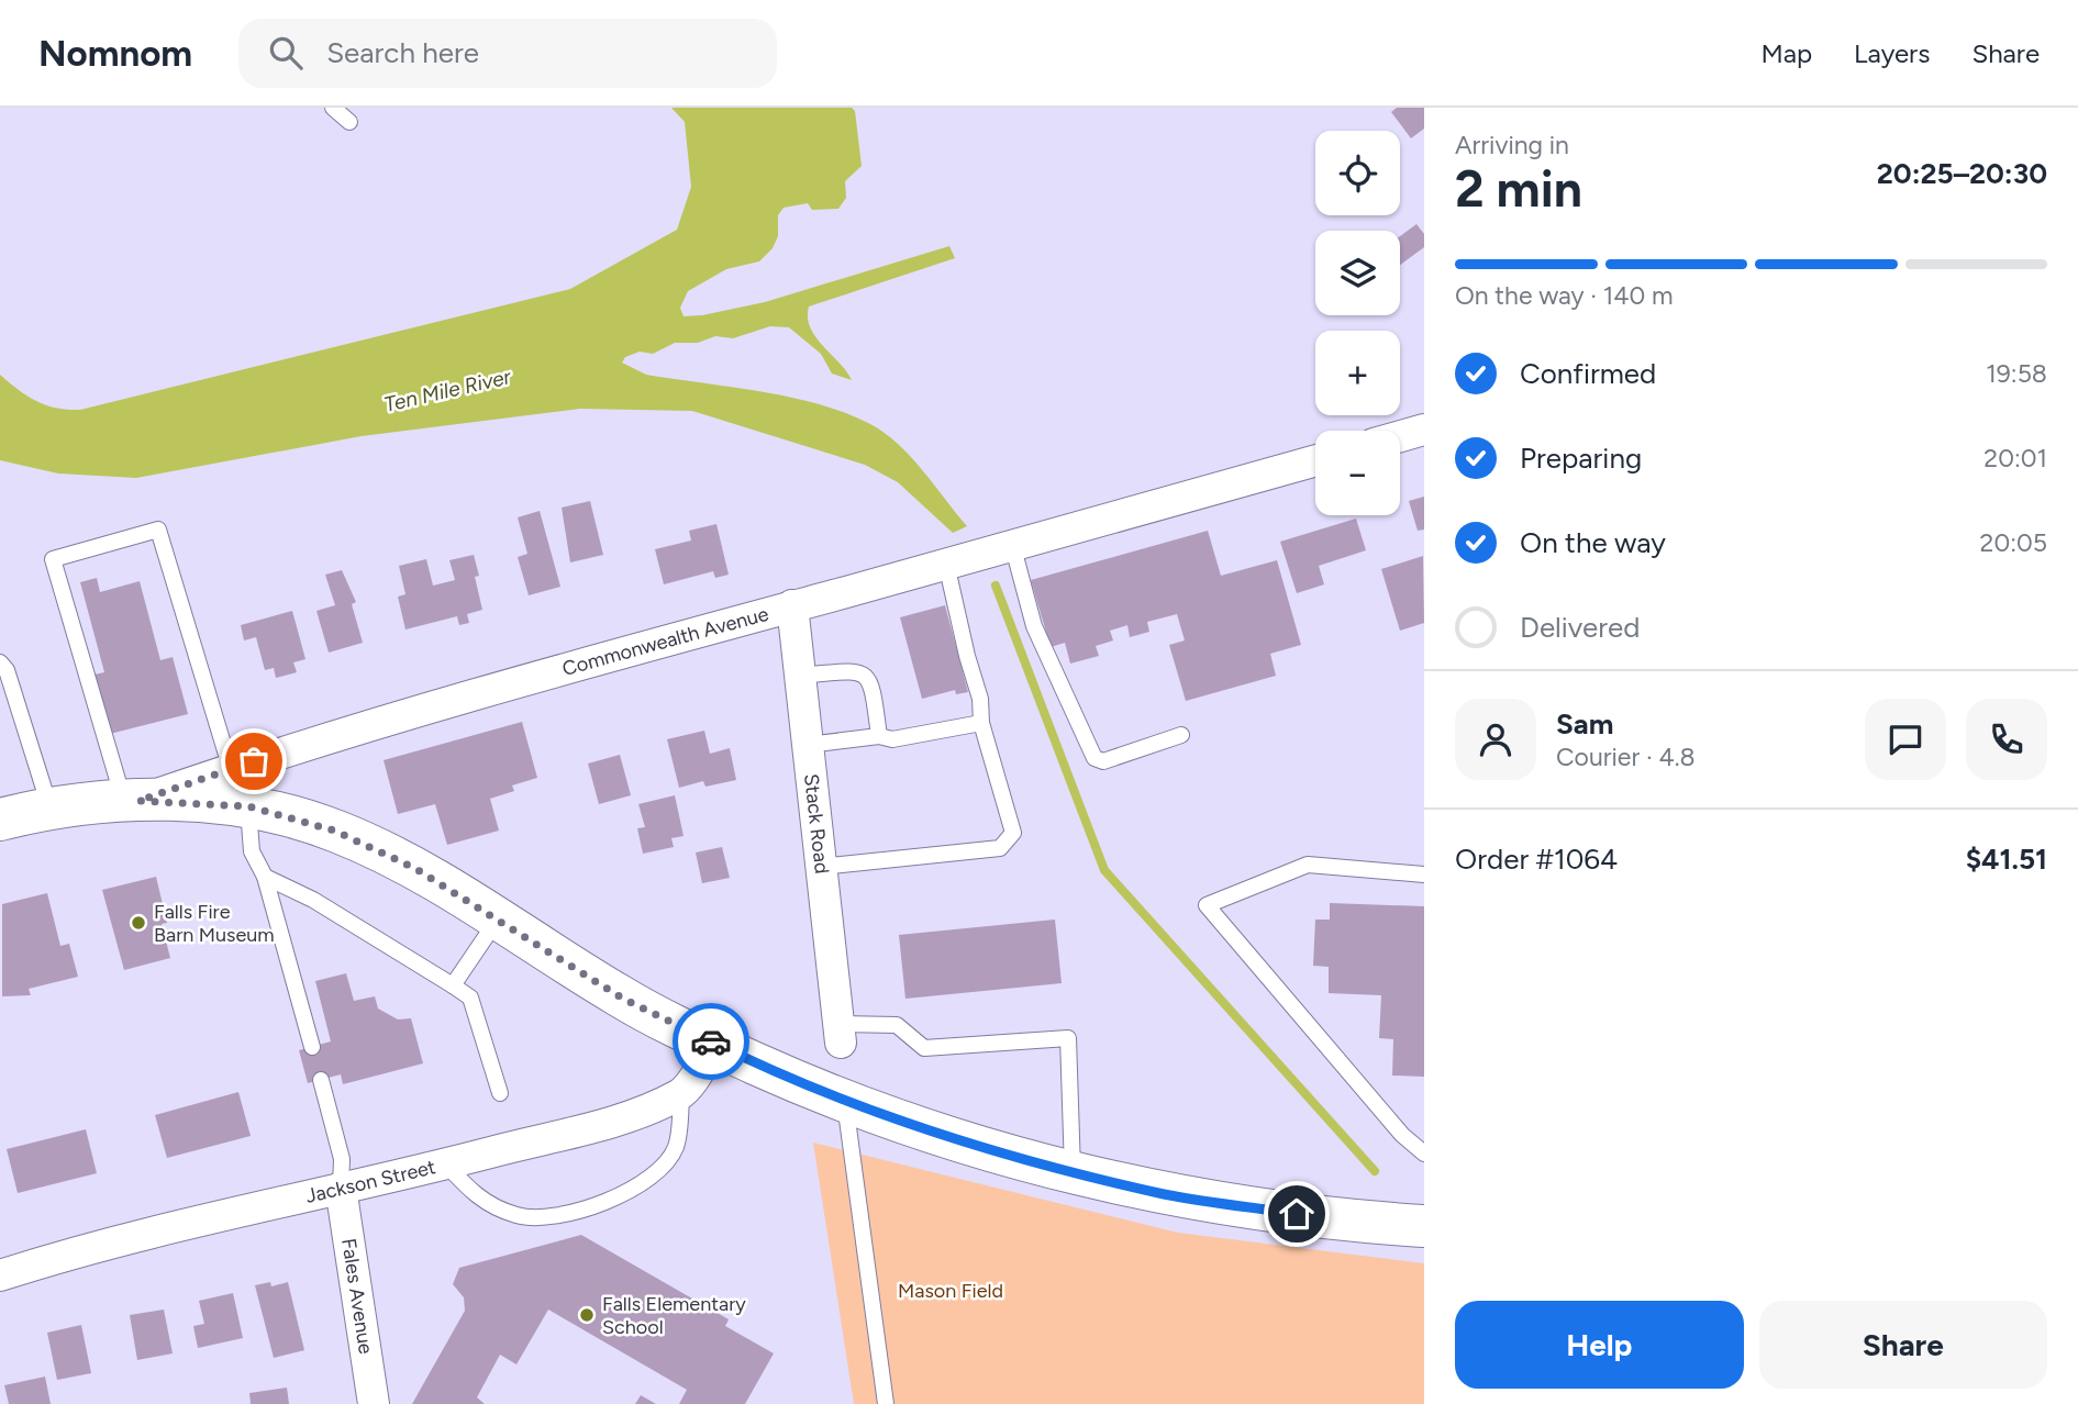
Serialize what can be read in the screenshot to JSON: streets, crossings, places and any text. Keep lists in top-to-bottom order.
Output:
{
  "streets": {
    "main road": ["Commonwealth Avenue"],
    "street": ["Stack Road", "Jackson Street", "Fales Avenue"]
  },
  "crossings": [
    ["Commonwealth Avenue", "Stack Road"],
    ["Jackson Street", "Fales Avenue"]
  ],
  "water": ["Ten Mile River"],
  "parks": ["Mason Field"],
  "places": ["Falls Fire Barn Museum", "Falls Elementary School"],
  "page": {
    "header": "Nomnom",
    "search": "Search here",
    "nav": ["Map", "Layers", "Share"],
    "heading": ["2 min", "Arriving in", "20:25–20:30"],
    "panel": [
      "Sam",
      "Courier · 4.8",
      "Order #1064",
      "$41.51"
    ],
    "map_buttons": ["+", "−"],
    "bar": "On the way · 140 m",
    "list": [
      ["Confirmed", "19:58"],
      ["Preparing", "20:01"],
      ["On the way", "20:05"],
      "Delivered"
    ],
    "buttons": ["Help", "Share"]
  }
}
